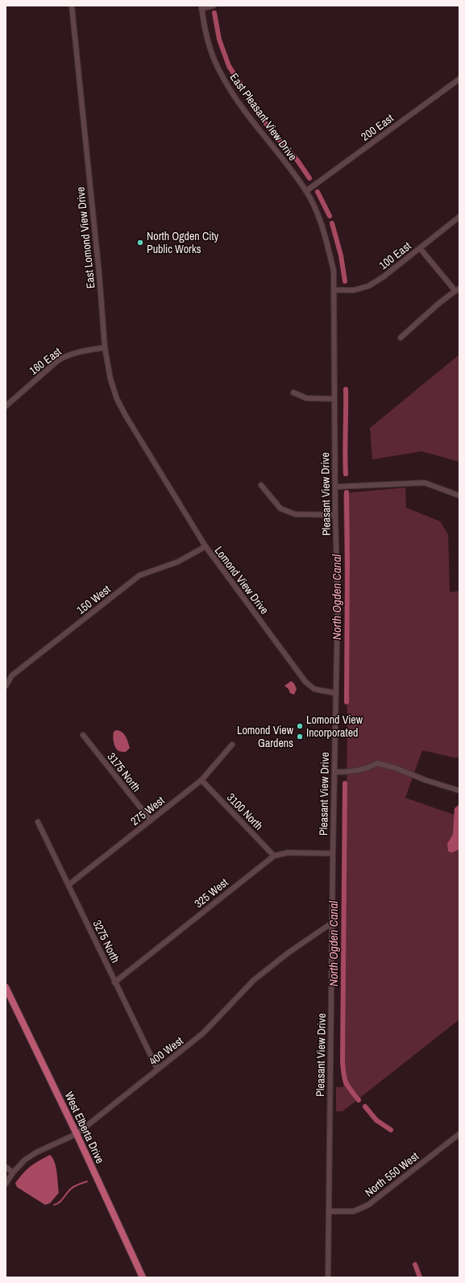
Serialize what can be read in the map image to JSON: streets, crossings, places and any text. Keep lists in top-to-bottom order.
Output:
{
  "streets": {
    "main road": ["West Elberta Drive"],
    "street": [
      "East Pleasant View Drive",
      "200 East",
      "East Lomond View Drive",
      "100 East",
      "160 East",
      "Pleasant View Drive",
      "Lomond View Drive",
      "150 West",
      "3175 North",
      "275 West",
      "3100 North",
      "325 West",
      "3275 North",
      "400 West",
      "North 550 West"
    ]
  },
  "crossings": [
    ["East Pleasant View Drive", "200 East"],
    ["East Pleasant View Drive", "Pleasant View Drive"],
    ["East Lomond View Drive", "160 East"],
    ["East Lomond View Drive", "Lomond View Drive"],
    ["100 East", "Pleasant View Drive"],
    ["Pleasant View Drive", "Lomond View Drive"],
    ["Pleasant View Drive", "325 West"],
    ["Pleasant View Drive", "400 West"],
    ["Pleasant View Drive", "North 550 West"],
    ["Lomond View Drive", "150 West"],
    ["3175 North", "275 West"],
    ["275 West", "3100 North"],
    ["275 West", "3275 North"],
    ["3100 North", "325 West"],
    ["325 West", "3275 North"],
    ["3275 North", "400 West"],
    ["400 West", "West Elberta Drive"]
  ],
  "water": ["North Ogden Canal"],
  "places": ["North Ogden City Public Works", "Lomond View Incorporated", "Lomond View Gardens"]
}
